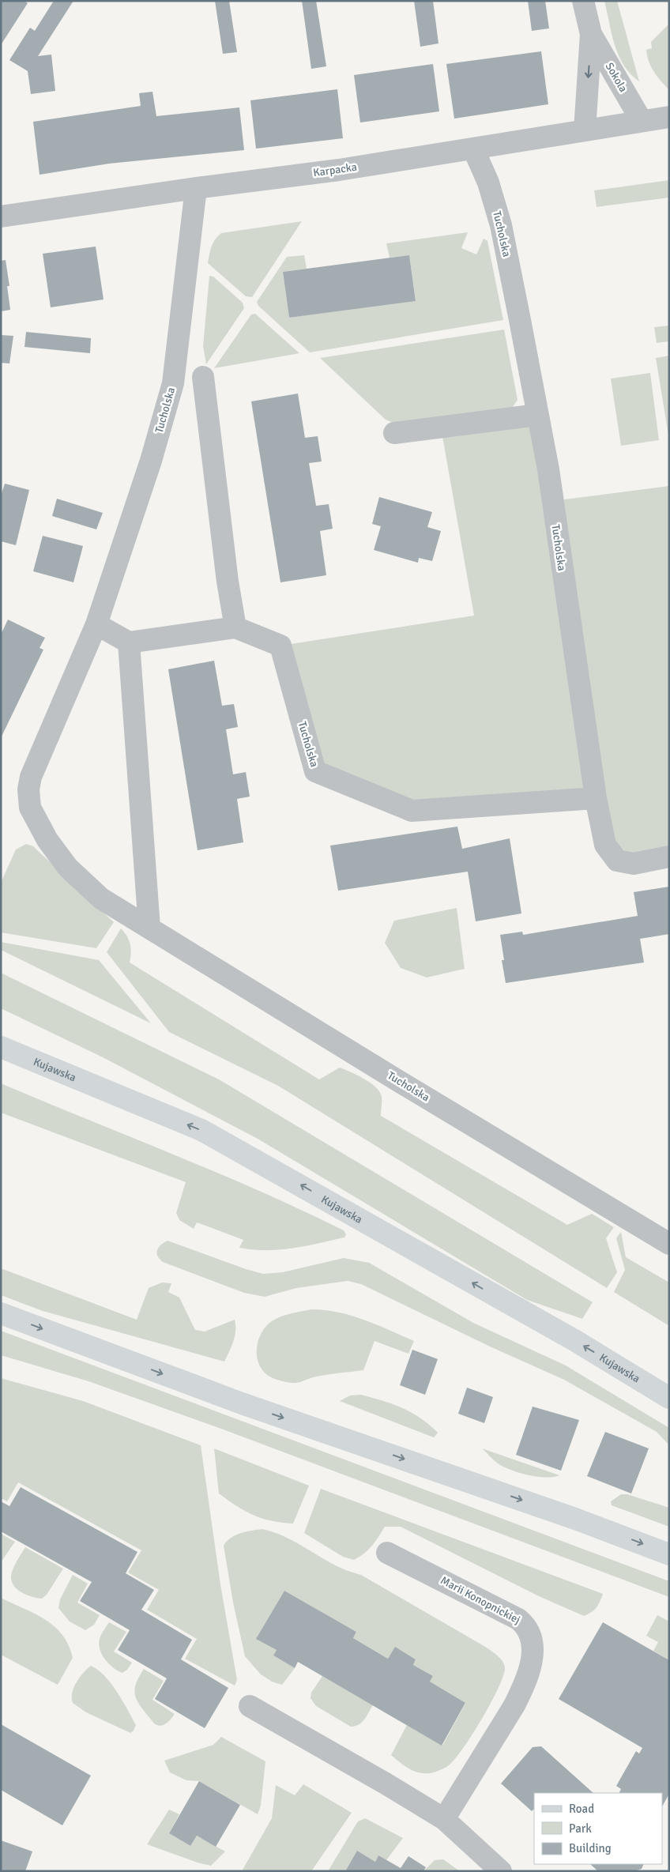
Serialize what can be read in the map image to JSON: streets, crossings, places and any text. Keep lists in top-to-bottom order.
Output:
{
  "streets": {
    "main road": ["Kujawska"],
    "street": [
      "Sokola",
      "Karpacka",
      "Tucholska",
      "Marii Konopnickiej"
    ]
  },
  "crossings": [
    ["Sokola", "Karpacka"],
    ["Karpacka", "Tucholska"]
  ],
  "one_way": ["Sokola"],
  "legend": ["Road", "Park", "Building"]
}
